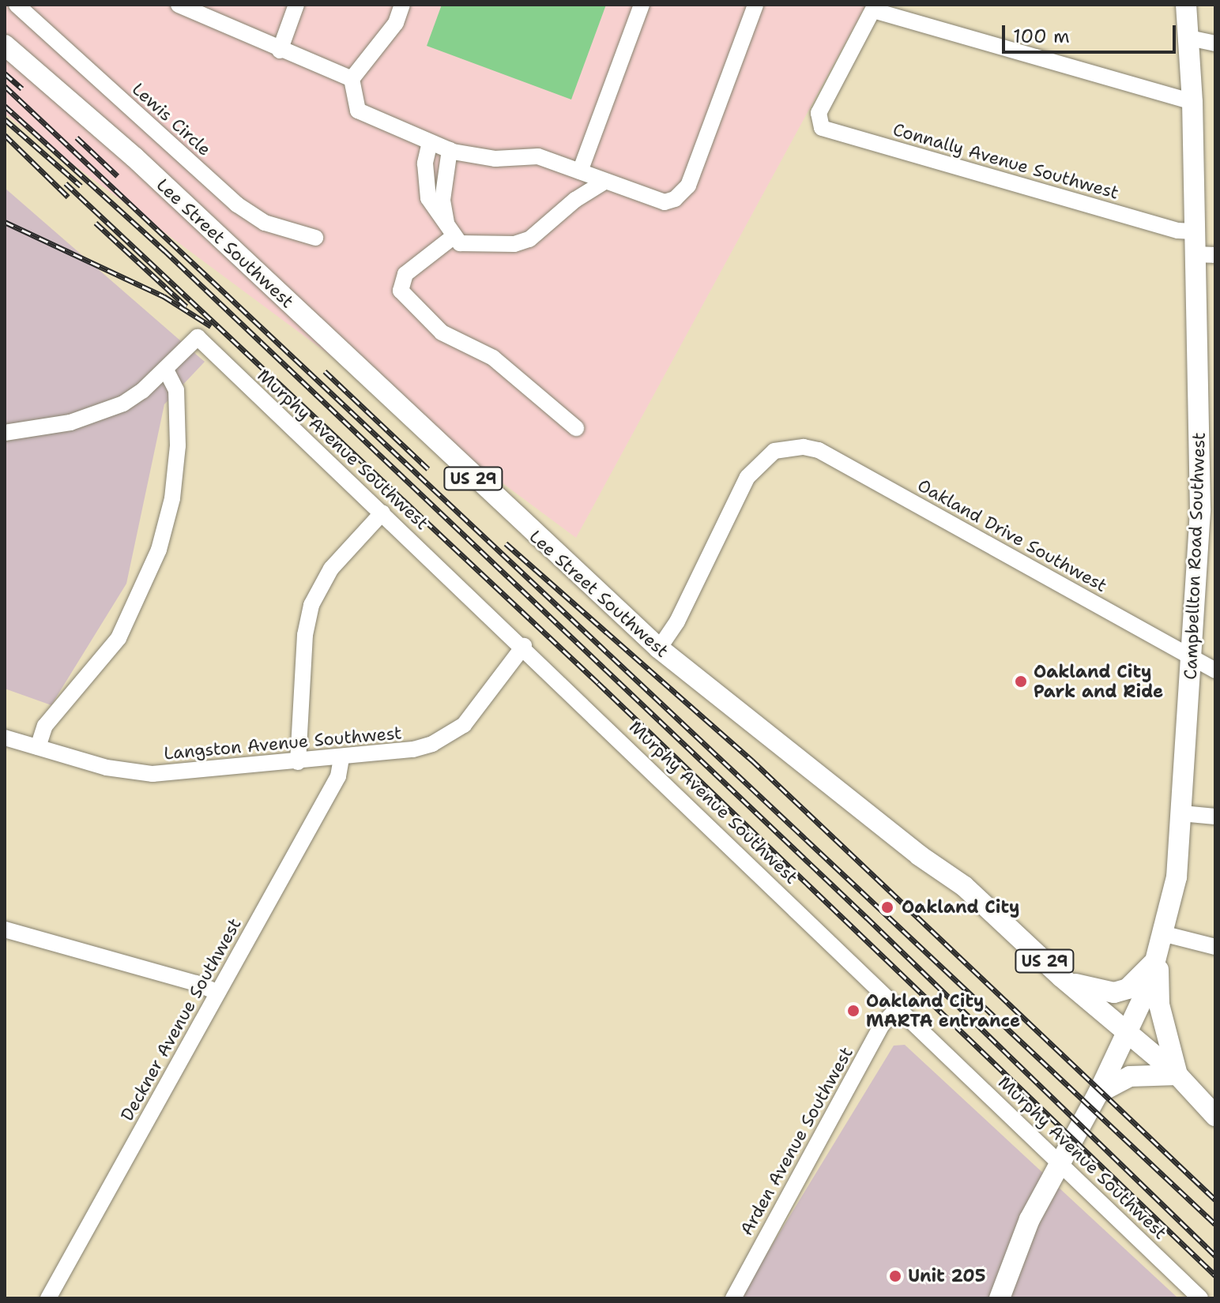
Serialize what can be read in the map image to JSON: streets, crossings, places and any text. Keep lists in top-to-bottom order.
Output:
{
  "streets": {
    "main road": ["Lee Street Southwest", "US 29", "Campbellton Road Southwest"],
    "street": [
      "Lewis Circle",
      "Connally Avenue Southwest",
      "Murphy Avenue Southwest",
      "Oakland Drive Southwest",
      "Langston Avenue Southwest",
      "Deckner Avenue Southwest",
      "Arden Avenue Southwest"
    ]
  },
  "crossings": [
    ["Connally Avenue Southwest", "Campbellton Road Southwest"],
    ["Lee Street Southwest", "Oakland Drive Southwest"],
    ["Lee Street Southwest", "Campbellton Road Southwest"],
    ["Murphy Avenue Southwest", "Campbellton Road Southwest"],
    ["Murphy Avenue Southwest", "Langston Avenue Southwest"],
    ["Murphy Avenue Southwest", "Arden Avenue Southwest"],
    ["Oakland Drive Southwest", "Campbellton Road Southwest"],
    ["Langston Avenue Southwest", "Deckner Avenue Southwest"]
  ],
  "places": [
    "Oakland City Park and Ride",
    "Oakland City",
    "Oakland City MARTA entrance",
    "Unit 205"
  ],
  "scale_bar": "100 m"
}
